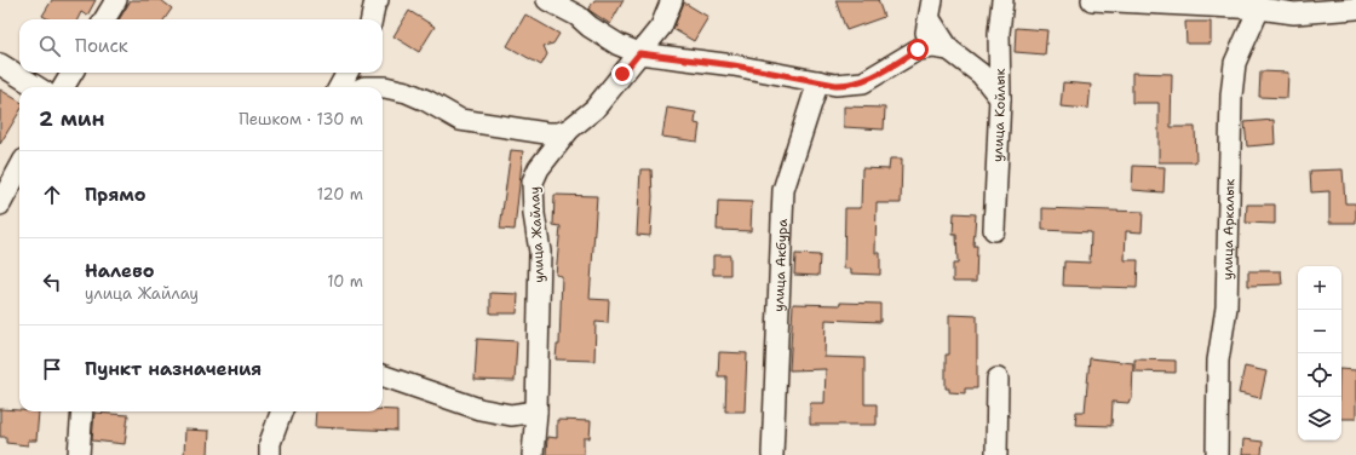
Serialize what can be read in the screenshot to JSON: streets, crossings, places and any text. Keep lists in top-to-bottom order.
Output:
{
  "streets": {
    "street": [
      "улица Койлык",
      "улица Аркалык",
      "улица Жайлау",
      "улица Акбура"
    ]
  },
  "page": {
    "search": "Поиск",
    "heading": ["2 мин", "Пешком · 130 m"],
    "list": [
      ["Прямо", "120 m"],
      ["Налево", "улица Жайлау", "10 m"],
      "Пункт назначения"
    ],
    "map_buttons": ["+", "−"]
  }
}
